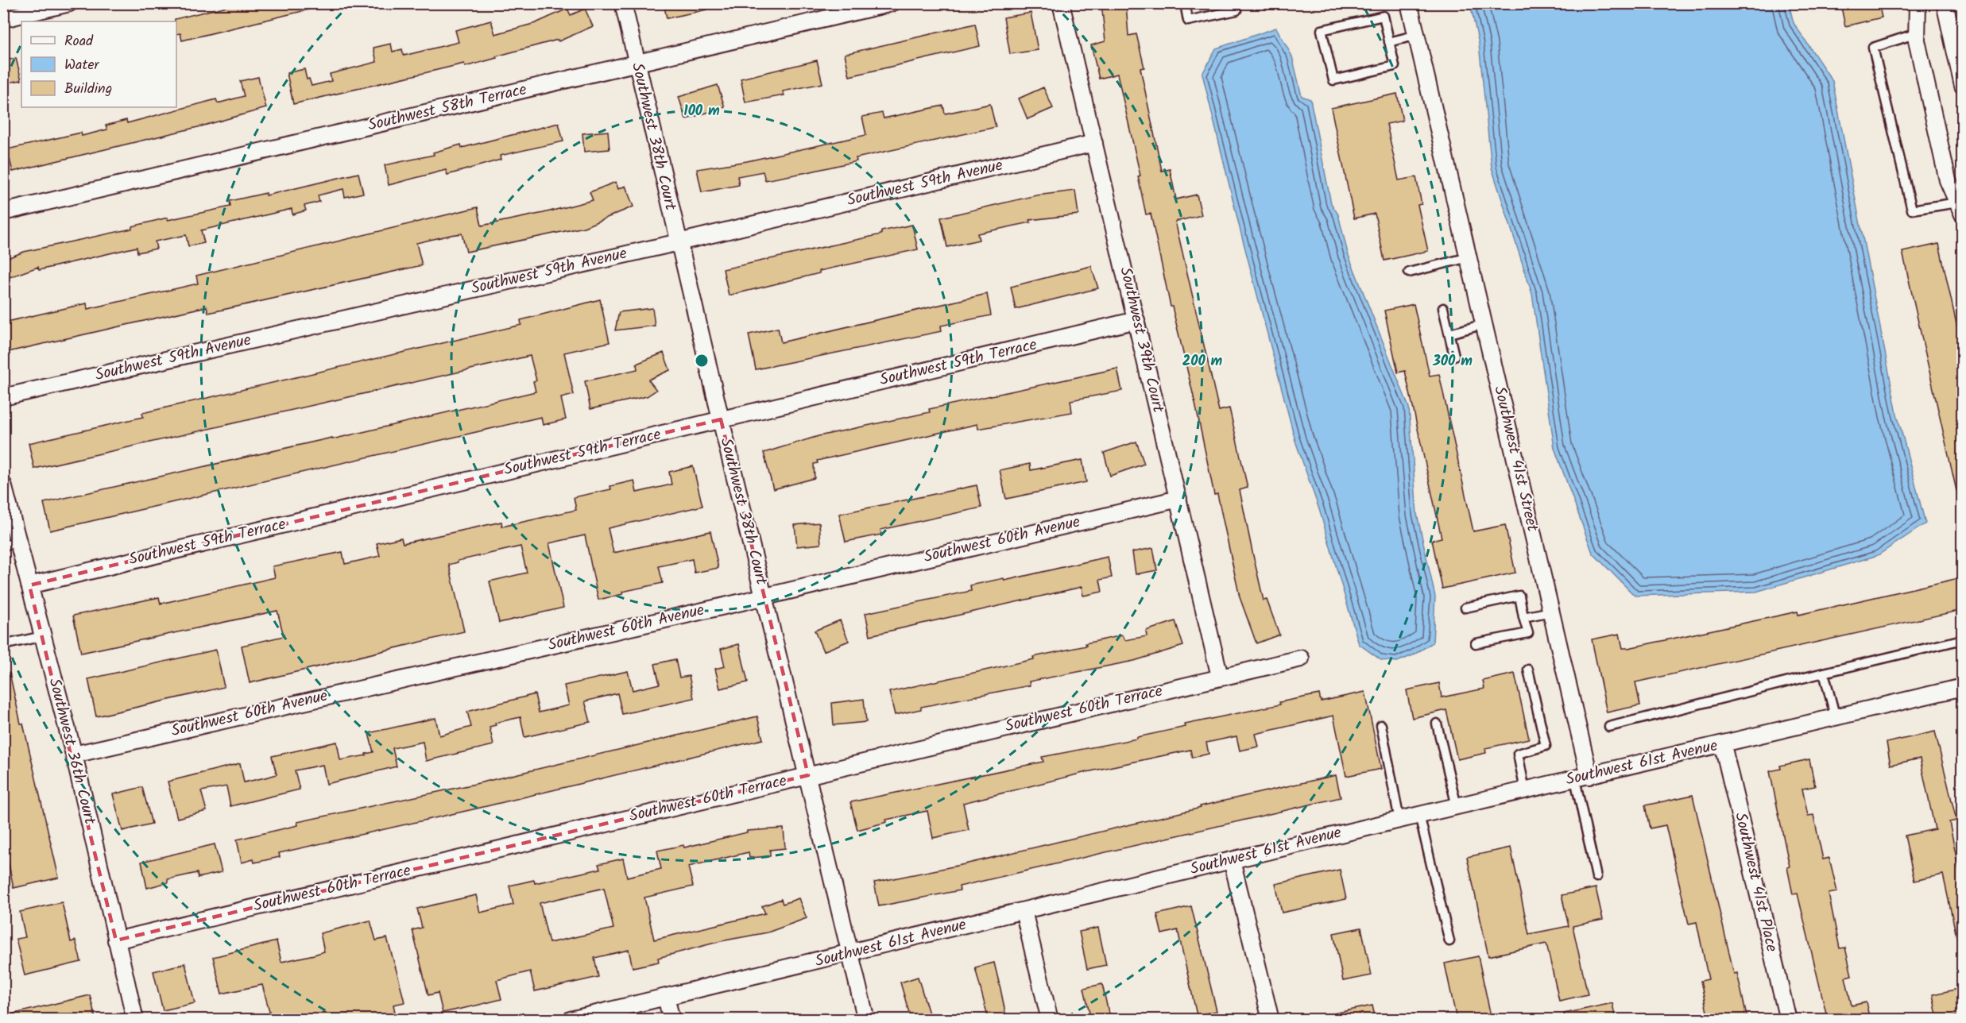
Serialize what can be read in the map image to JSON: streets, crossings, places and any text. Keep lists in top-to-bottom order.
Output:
{
  "streets": {
    "street": [
      "Southwest 58th Terrace",
      "Southwest 38th Court",
      "Southwest 59th Avenue",
      "Southwest 39th Court",
      "Southwest 59th Terrace",
      "Southwest 41st Street",
      "Southwest 60th Avenue",
      "Southwest 60th Terrace",
      "Southwest 36th Court",
      "Southwest 61st Avenue",
      "Southwest 41st Place"
    ]
  },
  "crossings": [
    ["Southwest 58th Terrace", "Southwest 38th Court"],
    ["Southwest 38th Court", "Southwest 59th Avenue"],
    ["Southwest 38th Court", "Southwest 59th Terrace"],
    ["Southwest 38th Court", "Southwest 60th Avenue"],
    ["Southwest 38th Court", "Southwest 60th Terrace"],
    ["Southwest 38th Court", "Southwest 61st Avenue"],
    ["Southwest 59th Avenue", "Southwest 39th Court"],
    ["Southwest 39th Court", "Southwest 59th Terrace"],
    ["Southwest 39th Court", "Southwest 60th Avenue"],
    ["Southwest 39th Court", "Southwest 60th Terrace"],
    ["Southwest 59th Terrace", "Southwest 36th Court"],
    ["Southwest 41st Street", "Southwest 61st Avenue"],
    ["Southwest 60th Avenue", "Southwest 36th Court"],
    ["Southwest 60th Terrace", "Southwest 36th Court"],
    ["Southwest 61st Avenue", "Southwest 41st Place"]
  ],
  "legend": ["Road", "Water", "Building"],
  "rings": ["100 m", "200 m", "300 m"]
}
